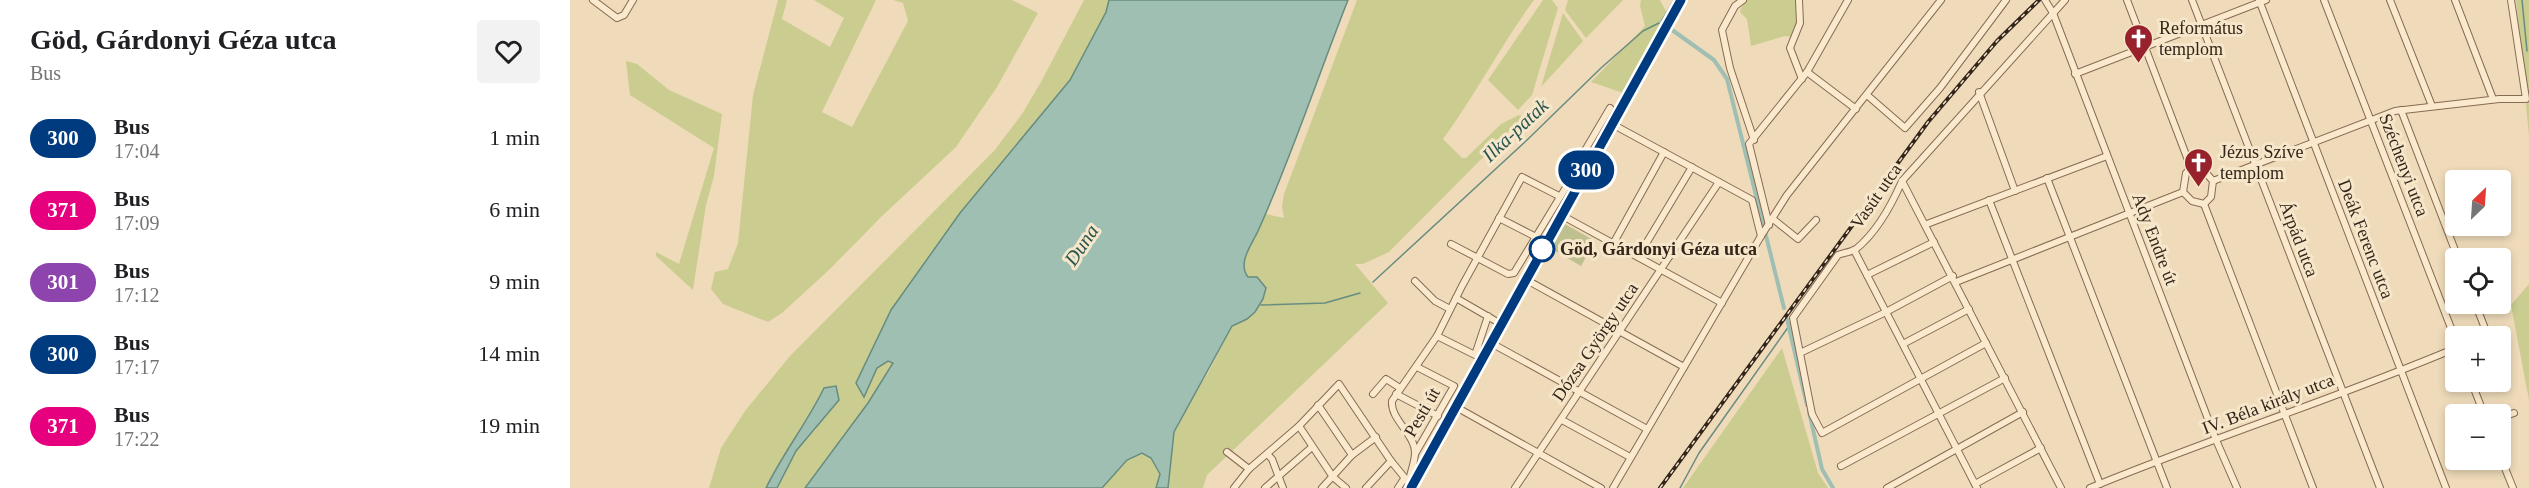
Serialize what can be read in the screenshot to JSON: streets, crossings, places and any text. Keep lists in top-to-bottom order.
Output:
{
  "streets": {
    "main road": ["Pesti út"],
    "street": [
      "Széchenyi utca",
      "Vasút utca",
      "Ady Endre út",
      "Árpád utca",
      "Deák Ferenc utca",
      "Dózsa György utca",
      "IV. Béla király utca"
    ]
  },
  "crossings": [
    ["Vasút utca", "Ady Endre út"],
    ["Ady Endre út", "IV. Béla király utca"],
    ["Árpád utca", "IV. Béla király utca"],
    ["Deák Ferenc utca", "IV. Béla király utca"]
  ],
  "water": ["Ilka-patak", "Duna"],
  "places": {
    "church": ["Református templom", "Jézus Szíve templom"],
    "other": ["Göd, Gárdonyi Géza utca"]
  },
  "lines": ["bus line 300"],
  "north": "top right",
  "page": {
    "heading": ["Göd, Gárdonyi Géza utca", "Bus"],
    "on_map": "300",
    "list": [
      {
        "mark": "300",
        "name": "Bus",
        "note": "17:04",
        "value": "1 min"
      },
      {
        "mark": "371",
        "name": "Bus",
        "note": "17:09",
        "value": "6 min"
      },
      {
        "mark": "301",
        "name": "Bus",
        "note": "17:12",
        "value": "9 min"
      },
      {
        "mark": "300",
        "name": "Bus",
        "note": "17:17",
        "value": "14 min"
      },
      {
        "mark": "371",
        "name": "Bus",
        "note": "17:22",
        "value": "19 min"
      }
    ],
    "map_buttons": ["+", "−"]
  }
}
